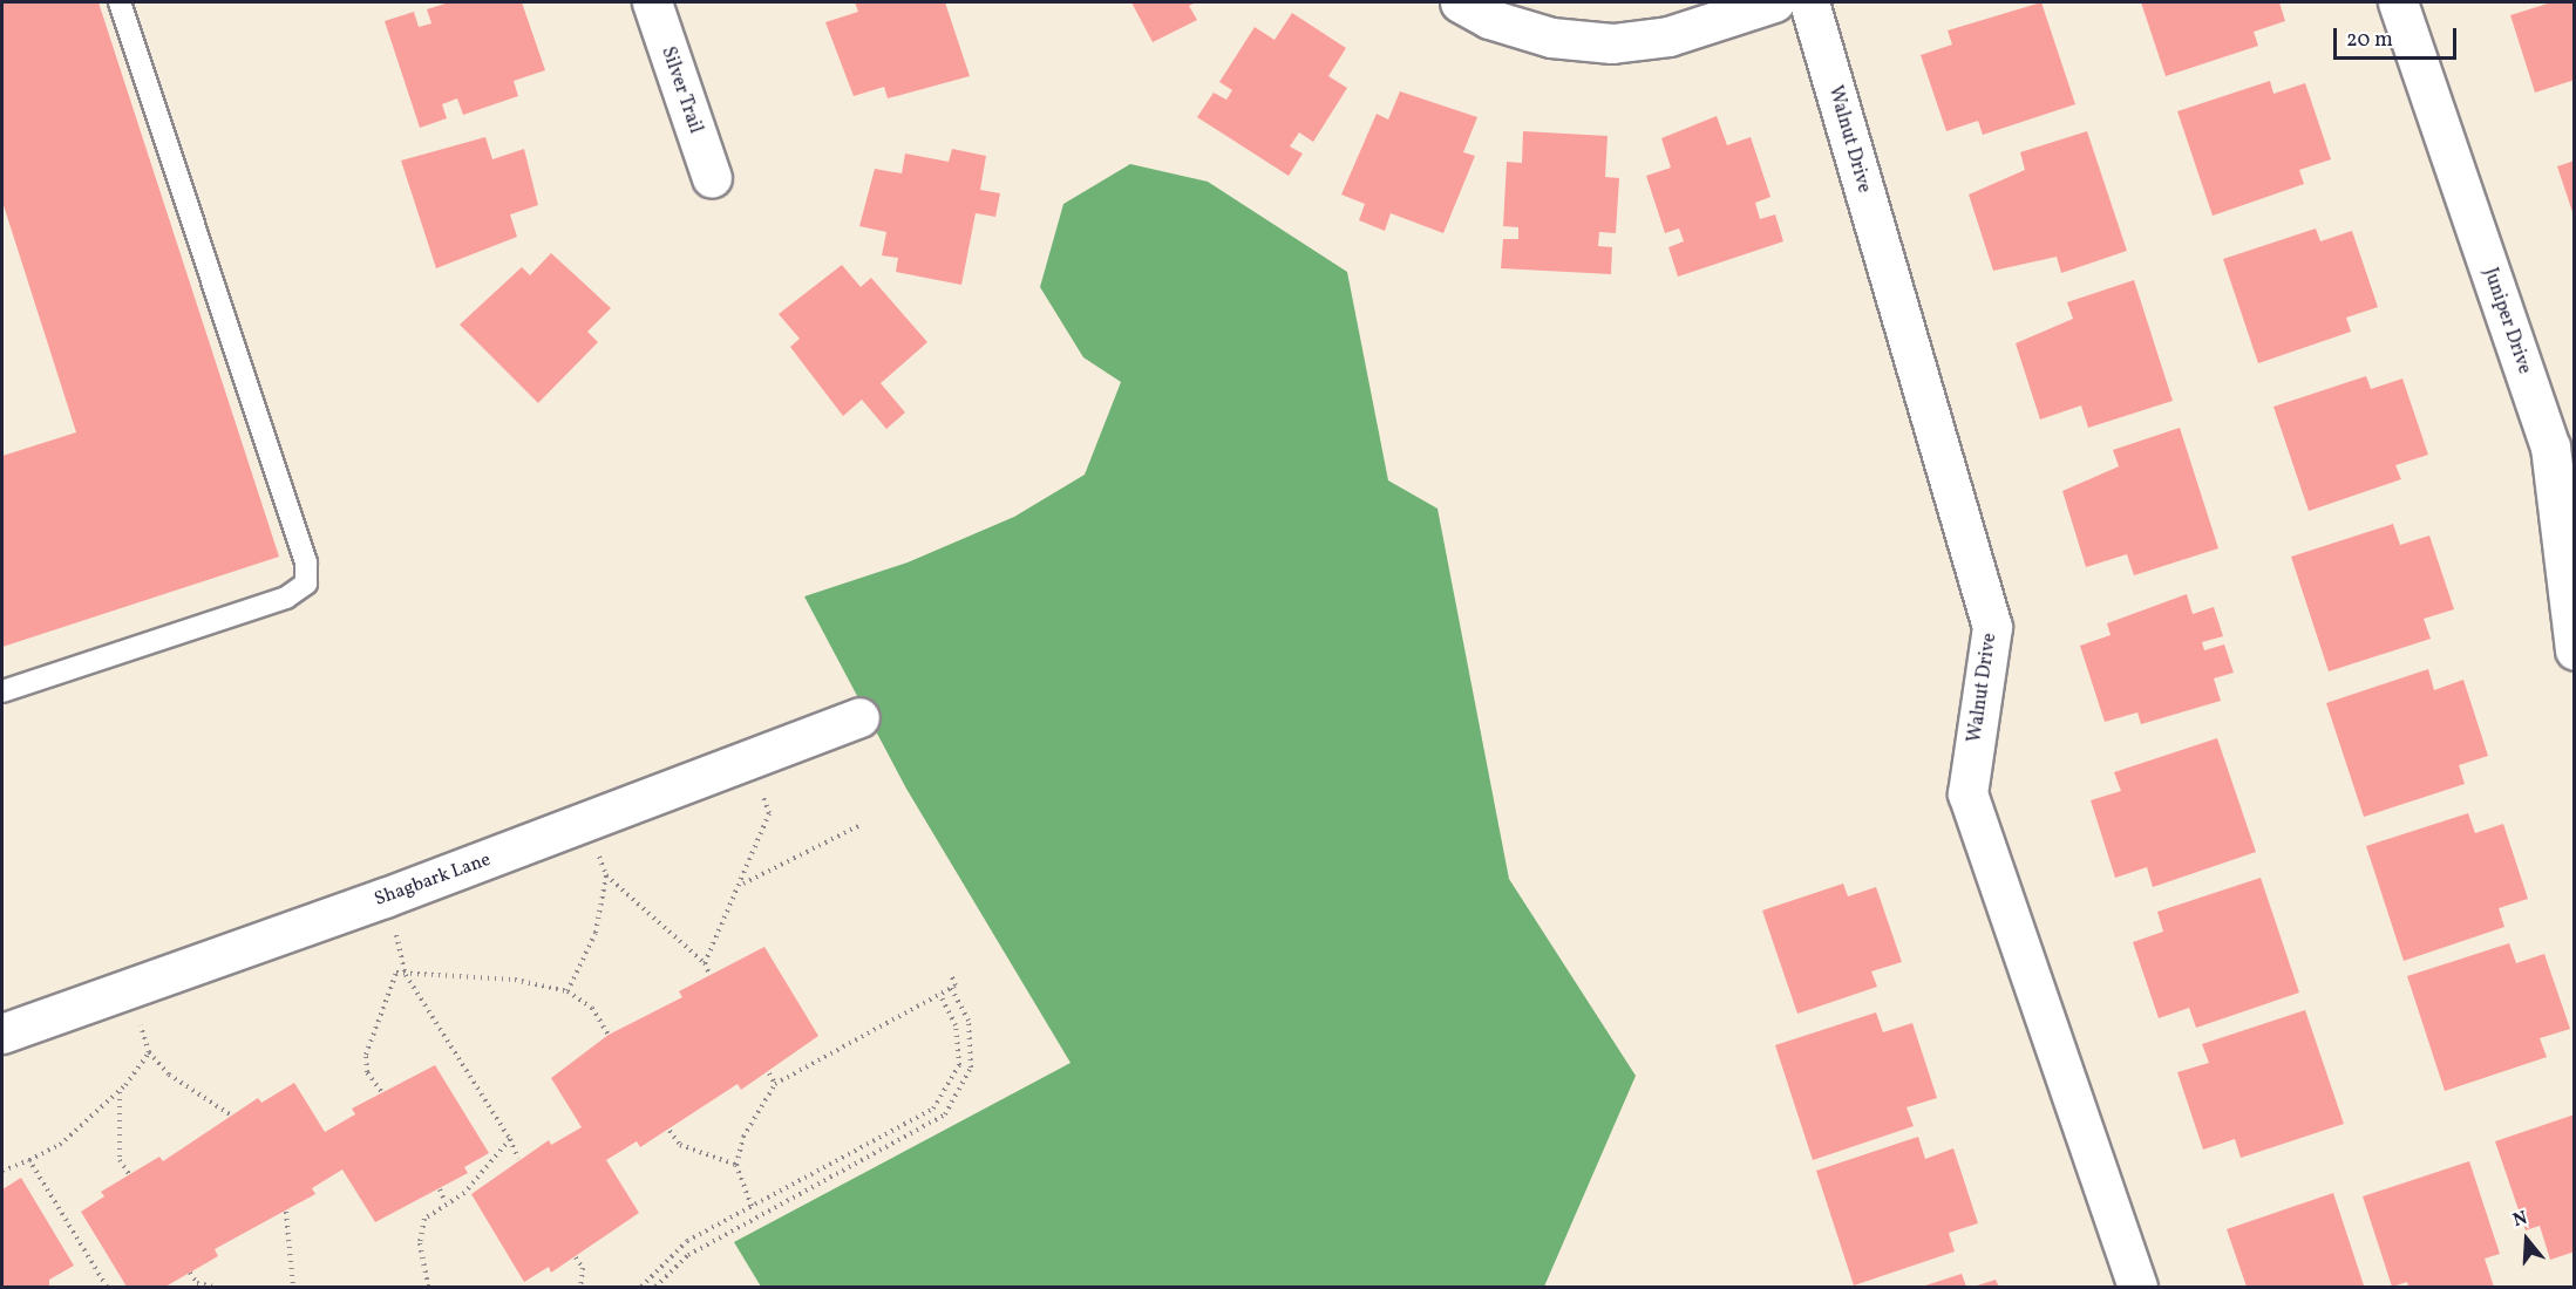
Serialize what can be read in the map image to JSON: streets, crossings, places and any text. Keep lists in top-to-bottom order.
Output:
{
  "streets": {
    "street": [
      "Silver Trail",
      "Walnut Drive",
      "Juniper Drive",
      "Shagbark Lane"
    ]
  },
  "scale_bar": "20 m",
  "north": "top"
}
